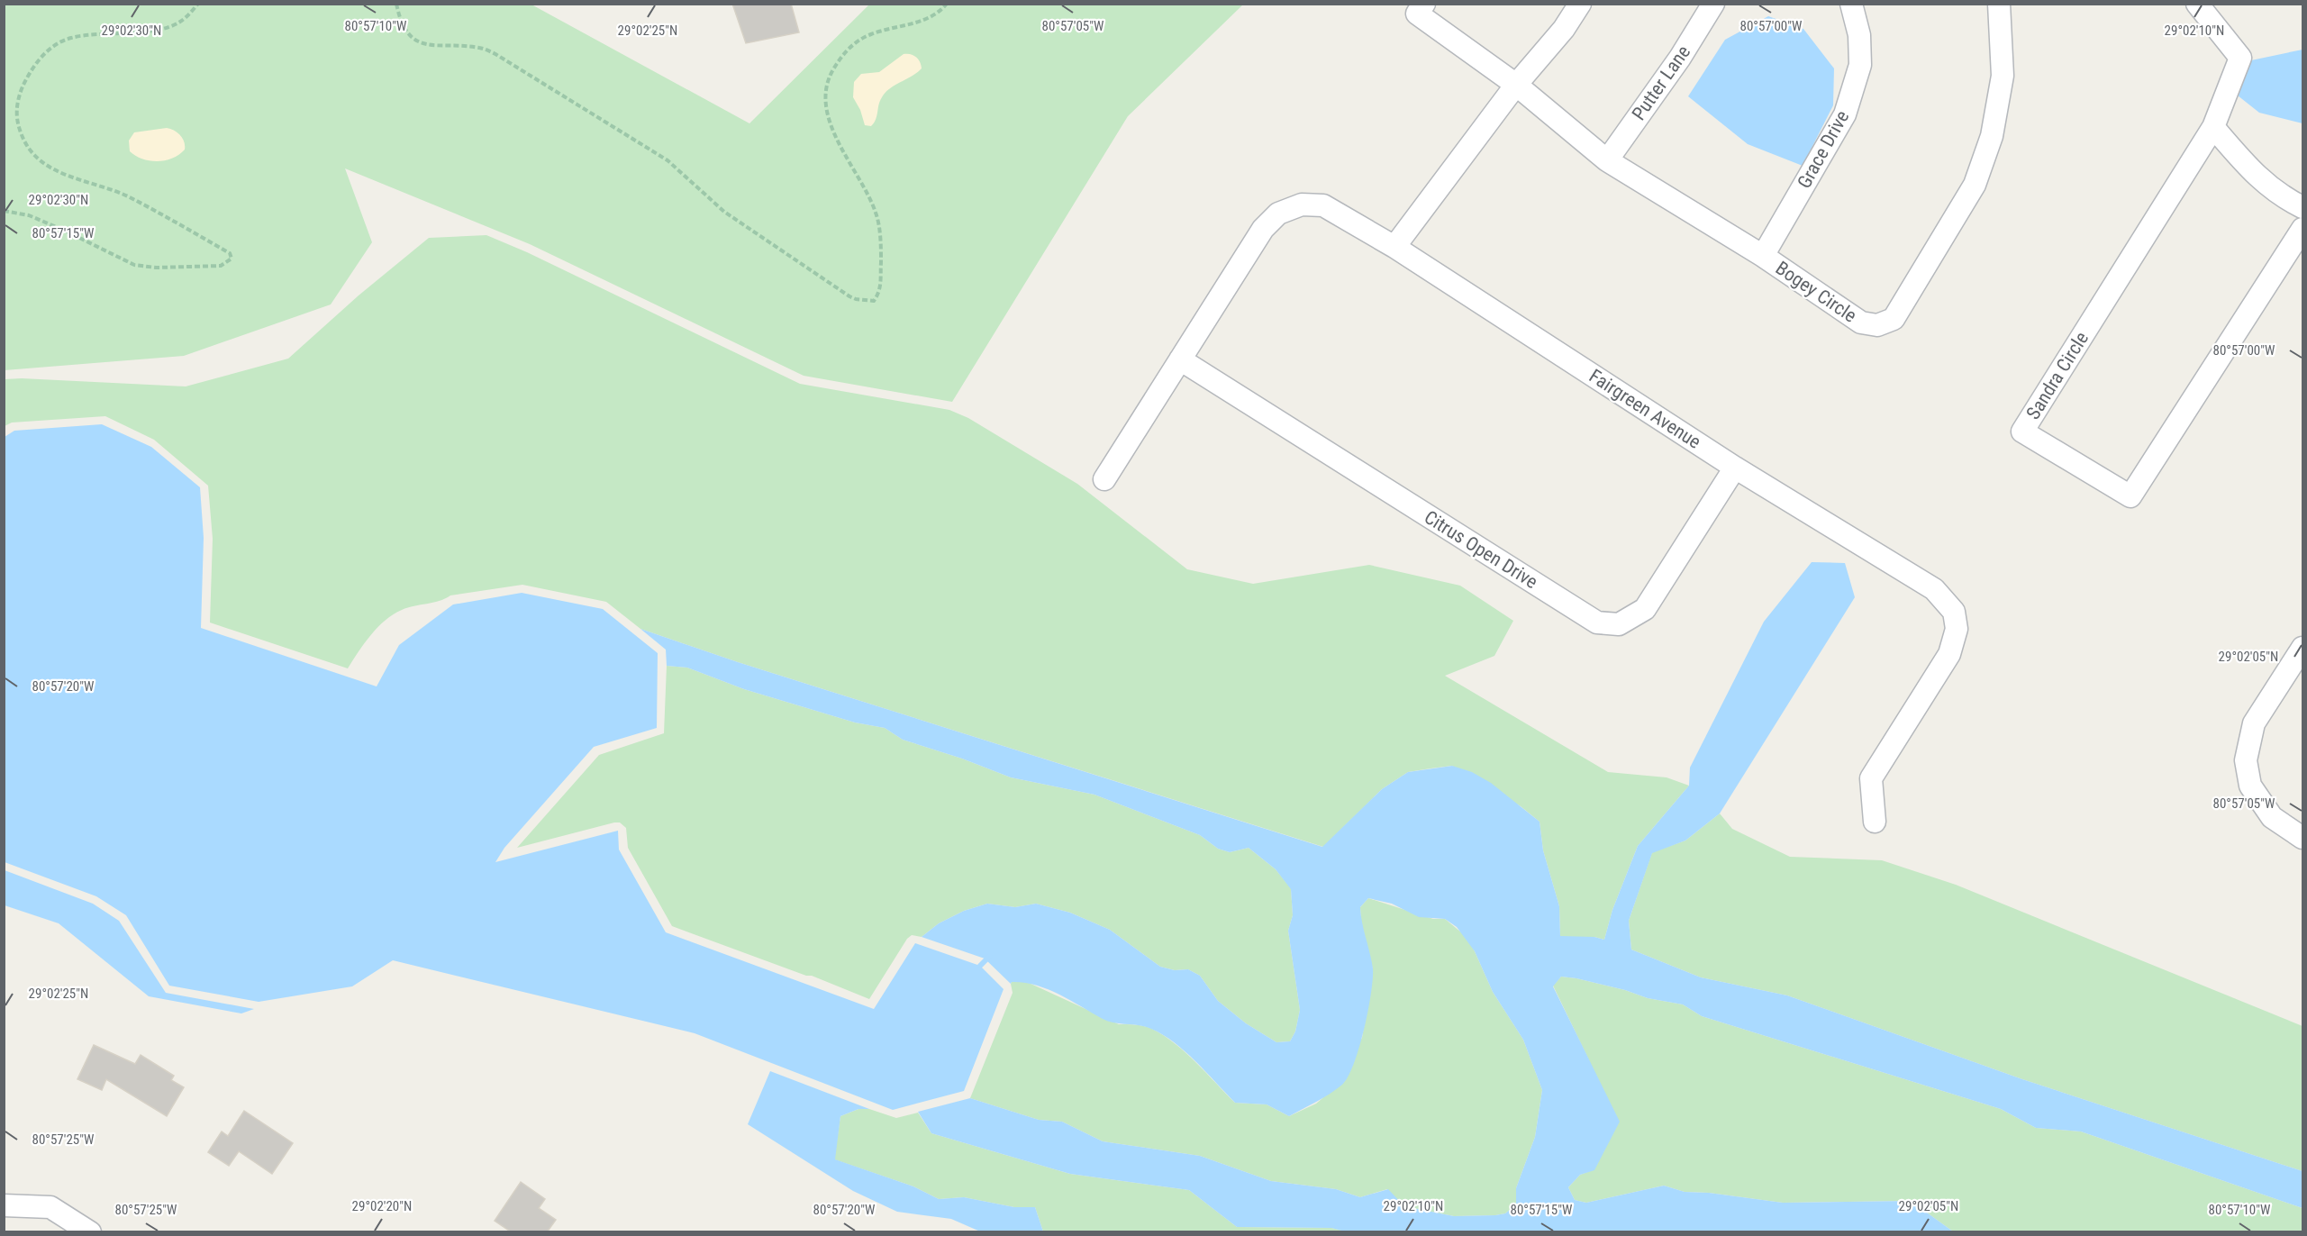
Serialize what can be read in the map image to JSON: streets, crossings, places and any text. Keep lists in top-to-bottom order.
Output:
{
  "streets": {
    "street": [
      "Putter Lane",
      "Grace Drive",
      "Bogey Circle",
      "Sandra Circle",
      "Fairgreen Avenue",
      "Citrus Open Drive"
    ]
  },
  "crossings": [
    ["Putter Lane", "Bogey Circle"],
    ["Grace Drive", "Bogey Circle"],
    ["Fairgreen Avenue", "Citrus Open Drive"]
  ],
  "coordinates": [
    "80°57'10\"W",
    "80°57'05\"W",
    "80°57'00\"W",
    "29°02'30\"N",
    "29°02'25\"N",
    "29°02'10\"N",
    "80°57'15\"W",
    "29°02'05\"N",
    "80°57'20\"W",
    "80°57'25\"W",
    "29°02'20\"N"
  ]
}
